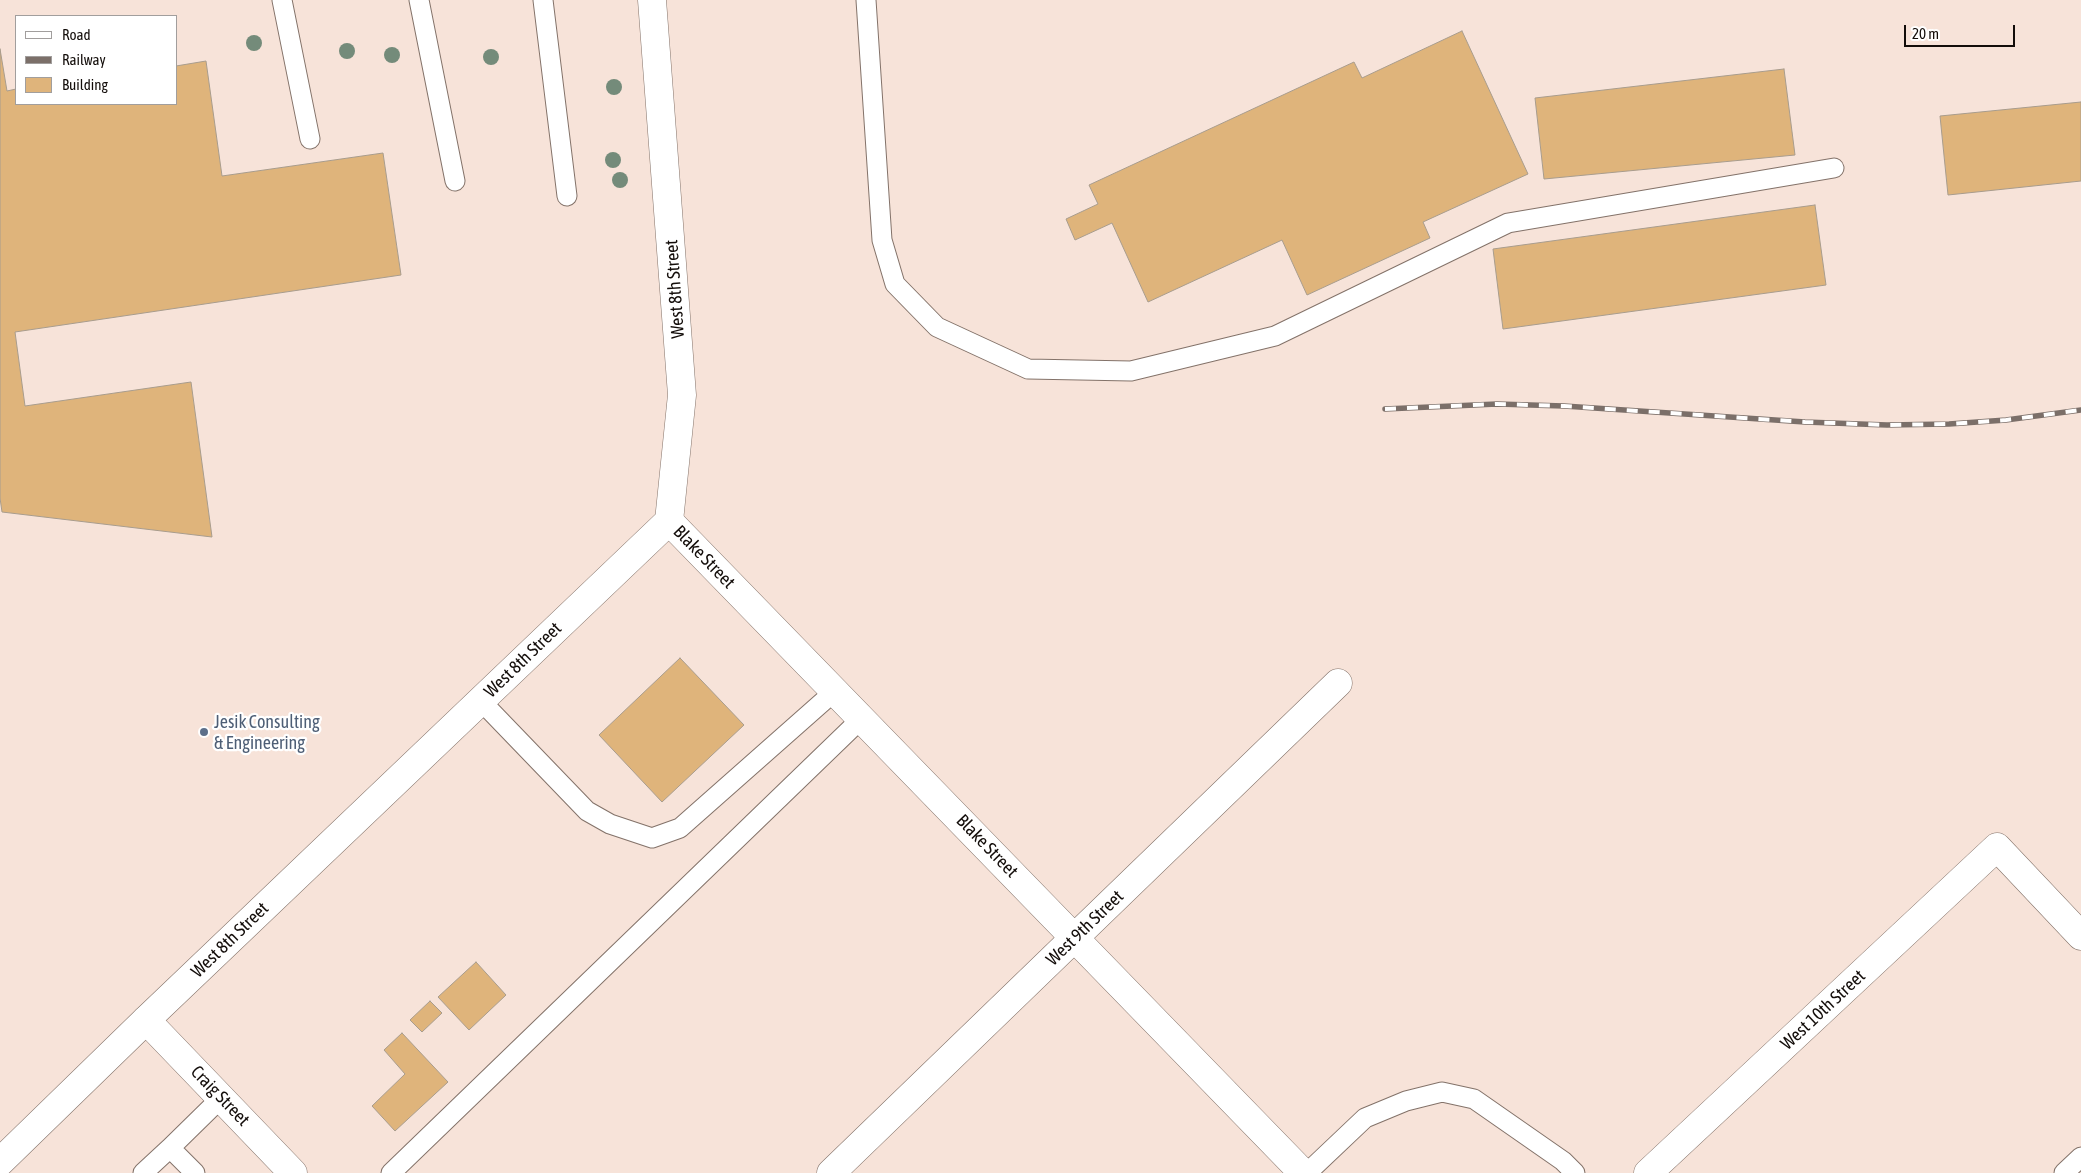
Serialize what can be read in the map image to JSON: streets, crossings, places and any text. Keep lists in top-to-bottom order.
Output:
{
  "streets": {
    "street": [
      "West 8th Street",
      "Blake Street",
      "West 9th Street",
      "West 10th Street",
      "Craig Street"
    ]
  },
  "crossings": [
    ["West 8th Street", "Blake Street"],
    ["West 8th Street", "Craig Street"],
    ["Blake Street", "West 9th Street"]
  ],
  "places": ["Jesik Consulting & Engineering"],
  "legend": ["Road", "Railway", "Building"],
  "scale_bar": "20 m"
}
